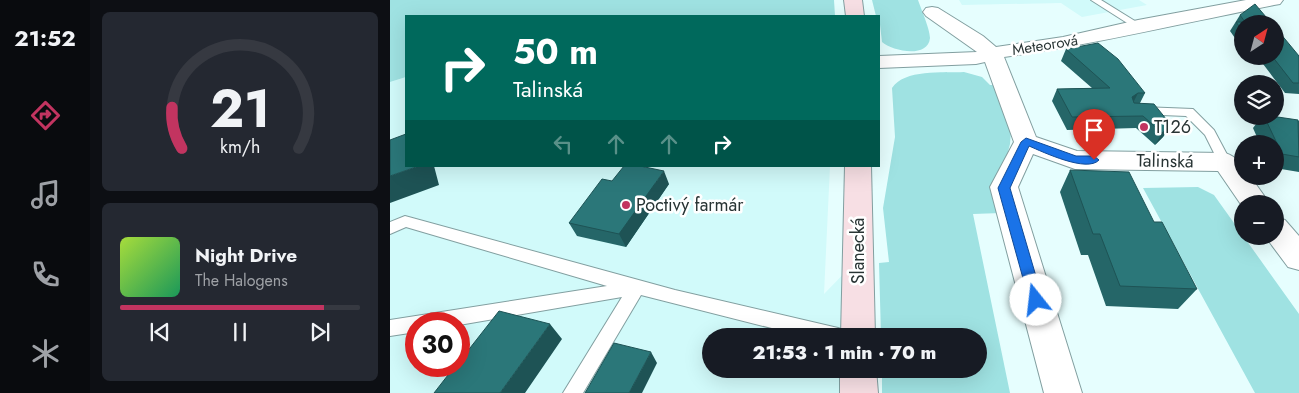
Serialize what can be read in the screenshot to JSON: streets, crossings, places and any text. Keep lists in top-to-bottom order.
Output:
{
  "streets": {
    "main road": ["Slanecká"],
    "street": ["Meteorová", "Talinská"]
  },
  "places": ["T126", "Poctivý farmár"],
  "north": "top right",
  "page": {
    "tabs": "21:52",
    "map_buttons": ["+", "−"],
    "turn": ["50 m", "Talinská"],
    "song": ["Night Drive", "The Halogens"],
    "limit": "30",
    "trip": "21:53 · 1 min · 70 m",
    "gauge": ["21", "km/h"]
  }
}
